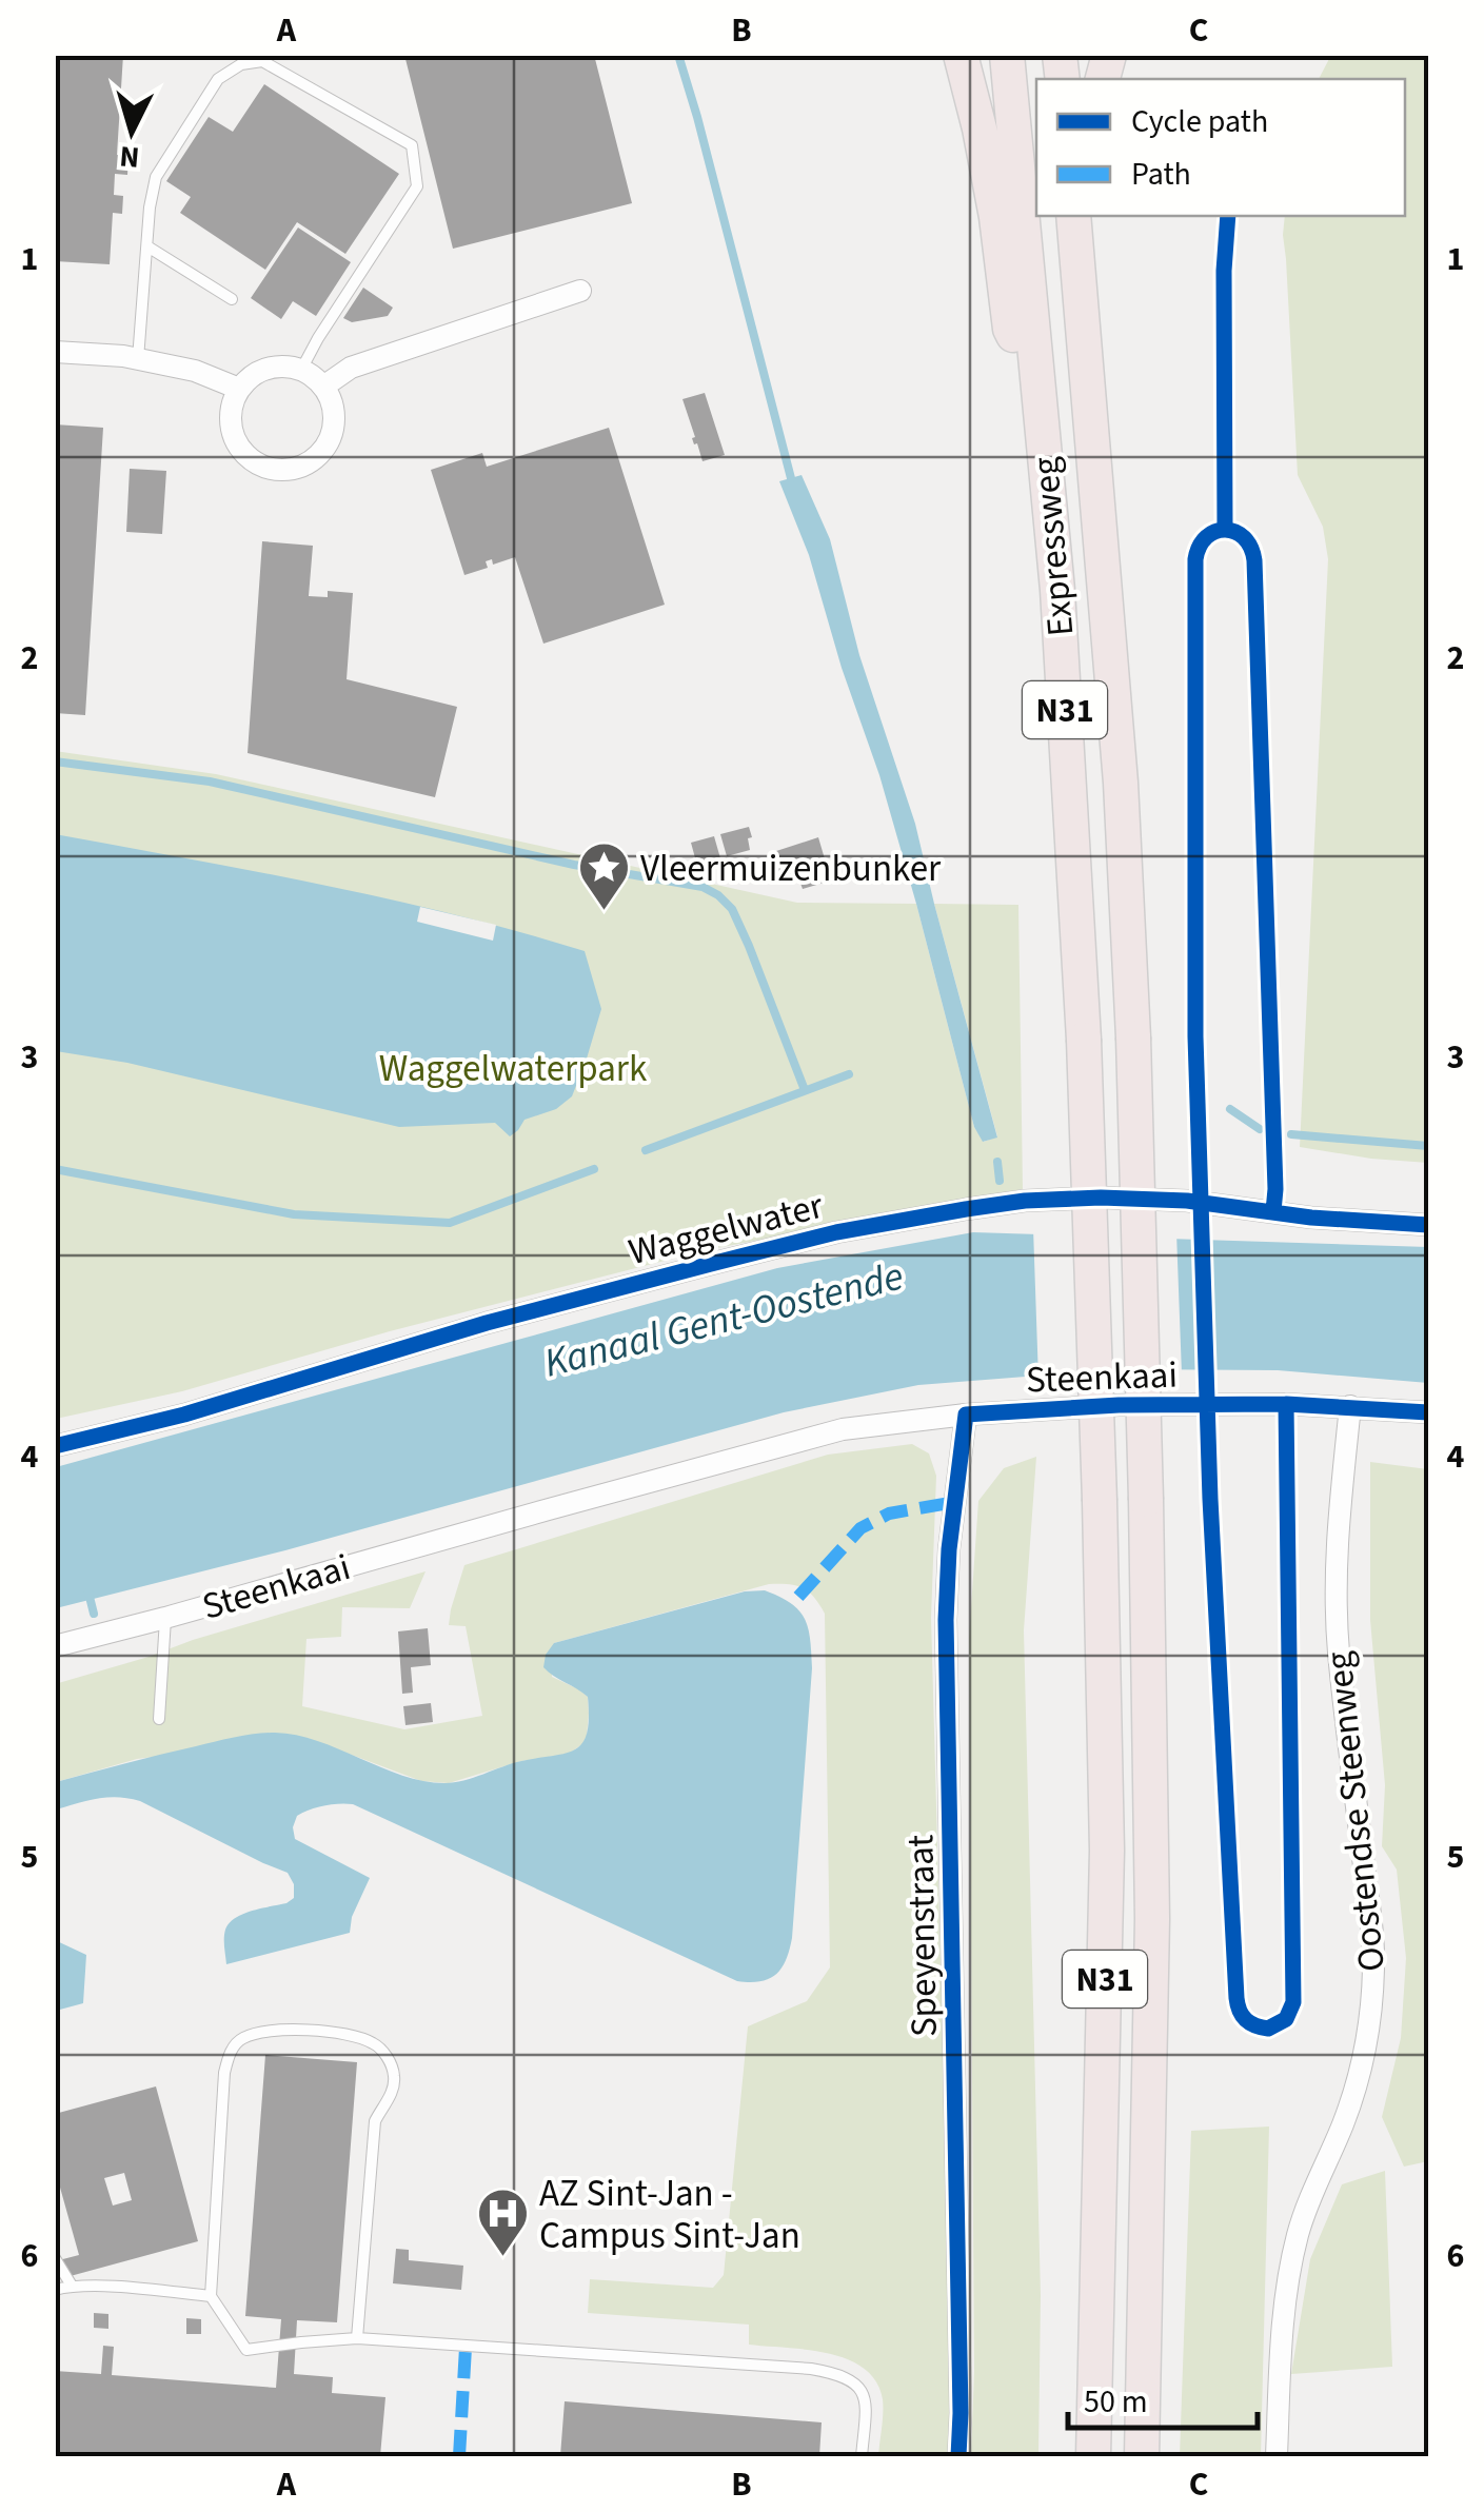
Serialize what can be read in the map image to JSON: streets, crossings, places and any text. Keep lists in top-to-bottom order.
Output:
{
  "streets": {
    "highway": ["Expressweg", "N31"],
    "street": [
      "Waggelwater",
      "Steenkaai",
      "Oostendse Steenweg",
      "Speyenstraat"
    ]
  },
  "crossings": [
    ["Steenkaai", "Oostendse Steenweg"],
    ["Steenkaai", "Speyenstraat"]
  ],
  "water": ["Kanaal Gent-Oostende"],
  "parks": ["Waggelwaterpark"],
  "places": {
    "place": ["Vleermuizenbunker"],
    "hospital": ["AZ Sint-Jan - Campus Sint-Jan"]
  },
  "legend": ["Cycle path", "Path"],
  "scale_bar": "50 m",
  "north": "bottom",
  "grid": {
    "columns": ["A", "B", "C"],
    "rows": [
      "1",
      "2",
      "3",
      "4",
      "5",
      "6"
    ]
  }
}
